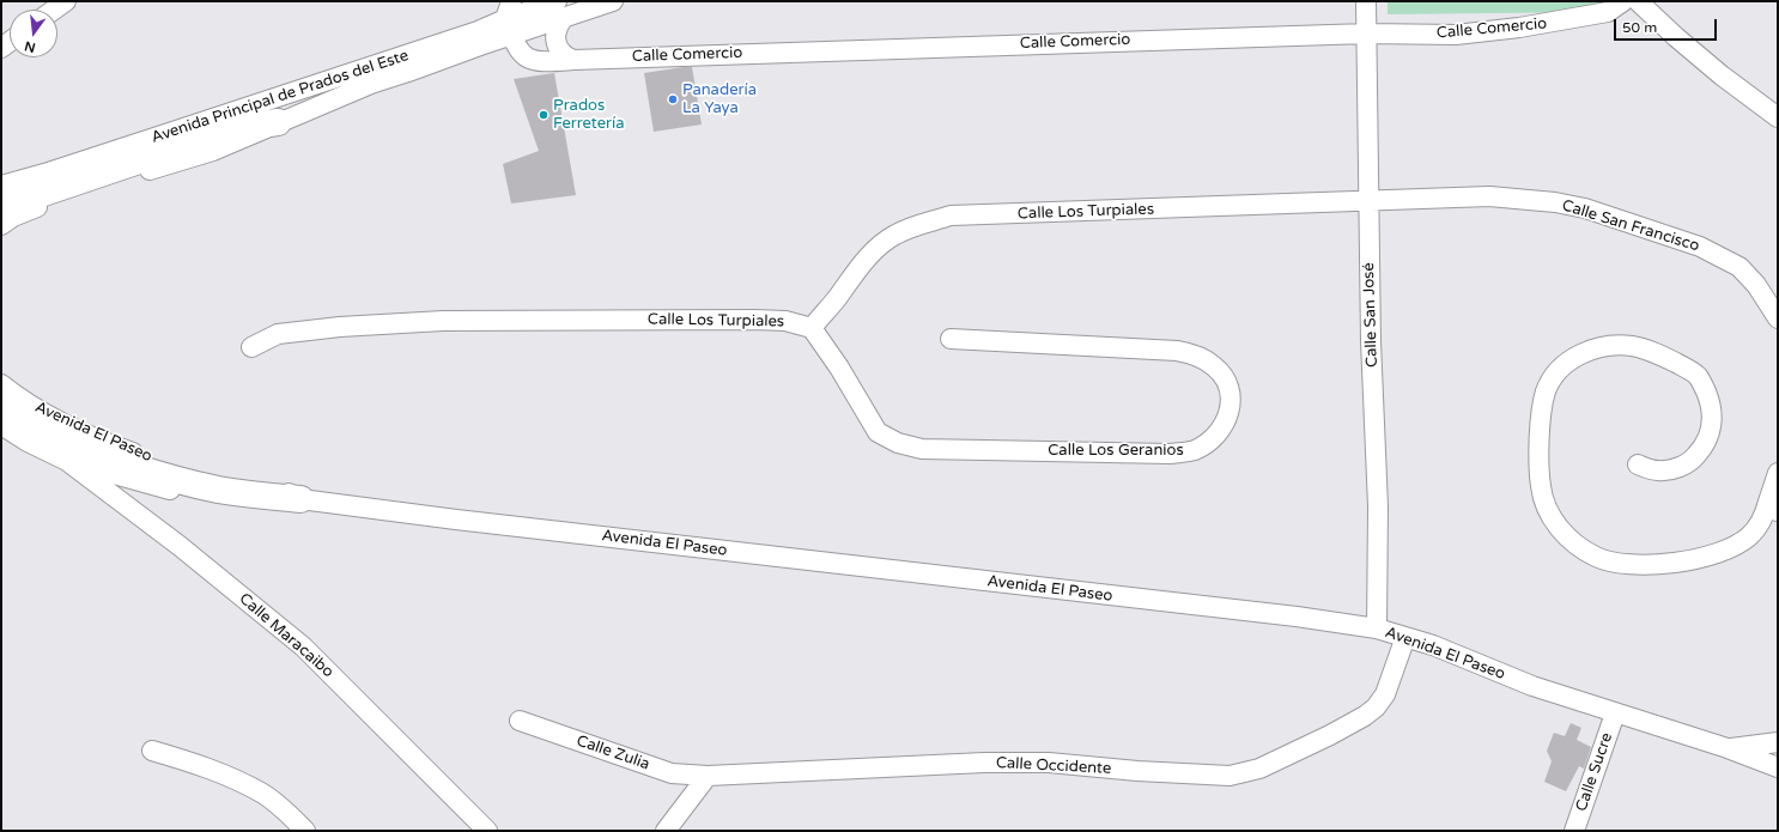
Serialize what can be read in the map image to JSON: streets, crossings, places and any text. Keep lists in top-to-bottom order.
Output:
{
  "streets": {
    "street": [
      "Calle Comercio",
      "Avenida Principal de Prados del Este",
      "Calle Los Turpiales",
      "Calle San Francisco",
      "Calle San José",
      "Avenida El Paseo",
      "Calle Los Geranios",
      "Calle Maracaibo",
      "Calle Zulia",
      "Calle Occidente",
      "Calle Sucre"
    ]
  },
  "crossings": [
    ["Calle Comercio", "Avenida Principal de Prados del Este"],
    ["Calle Comercio", "Calle San José"],
    ["Calle Los Turpiales", "Calle San Francisco"],
    ["Calle Los Turpiales", "Calle San José"],
    ["Calle Los Turpiales", "Calle Los Geranios"],
    ["Calle San Francisco", "Calle San José"],
    ["Calle San José", "Avenida El Paseo"],
    ["Avenida El Paseo", "Calle Maracaibo"],
    ["Avenida El Paseo", "Calle Occidente"],
    ["Avenida El Paseo", "Calle Sucre"],
    ["Calle Zulia", "Calle Occidente"]
  ],
  "places": ["Panadería La Yaya", "Prados Ferretería"],
  "scale_bar": "50 m",
  "north": "bottom"
}
